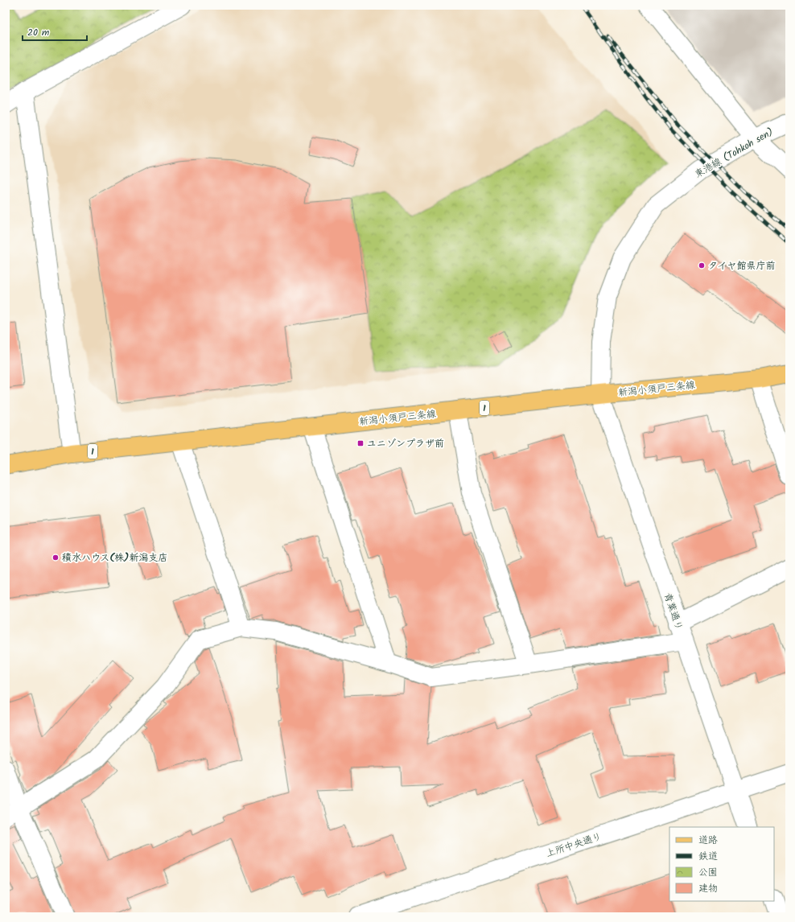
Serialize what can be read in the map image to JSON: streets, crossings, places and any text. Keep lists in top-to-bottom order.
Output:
{
  "streets": {
    "main road": ["新潟小須戸三条線", "1"],
    "street": ["東港線 (Tohkoh sen)", "青葉通り", "上所中央通り"]
  },
  "crossings": [
    ["東港線 (Tohkoh sen)", "新潟小須戸三条線"],
    ["東港線 (Tohkoh sen)", "青葉通り"],
    ["新潟小須戸三条線", "青葉通り"],
    ["青葉通り", "上所中央通り"]
  ],
  "places": {
    "other": ["タイヤ館県庁前", "積水ハウス(株)新潟支店"],
    "transit": ["ユニゾンプラザ前"]
  },
  "legend": [
    "道路",
    "鉄道",
    "公園",
    "建物"
  ],
  "scale_bar": "20 m"
}
